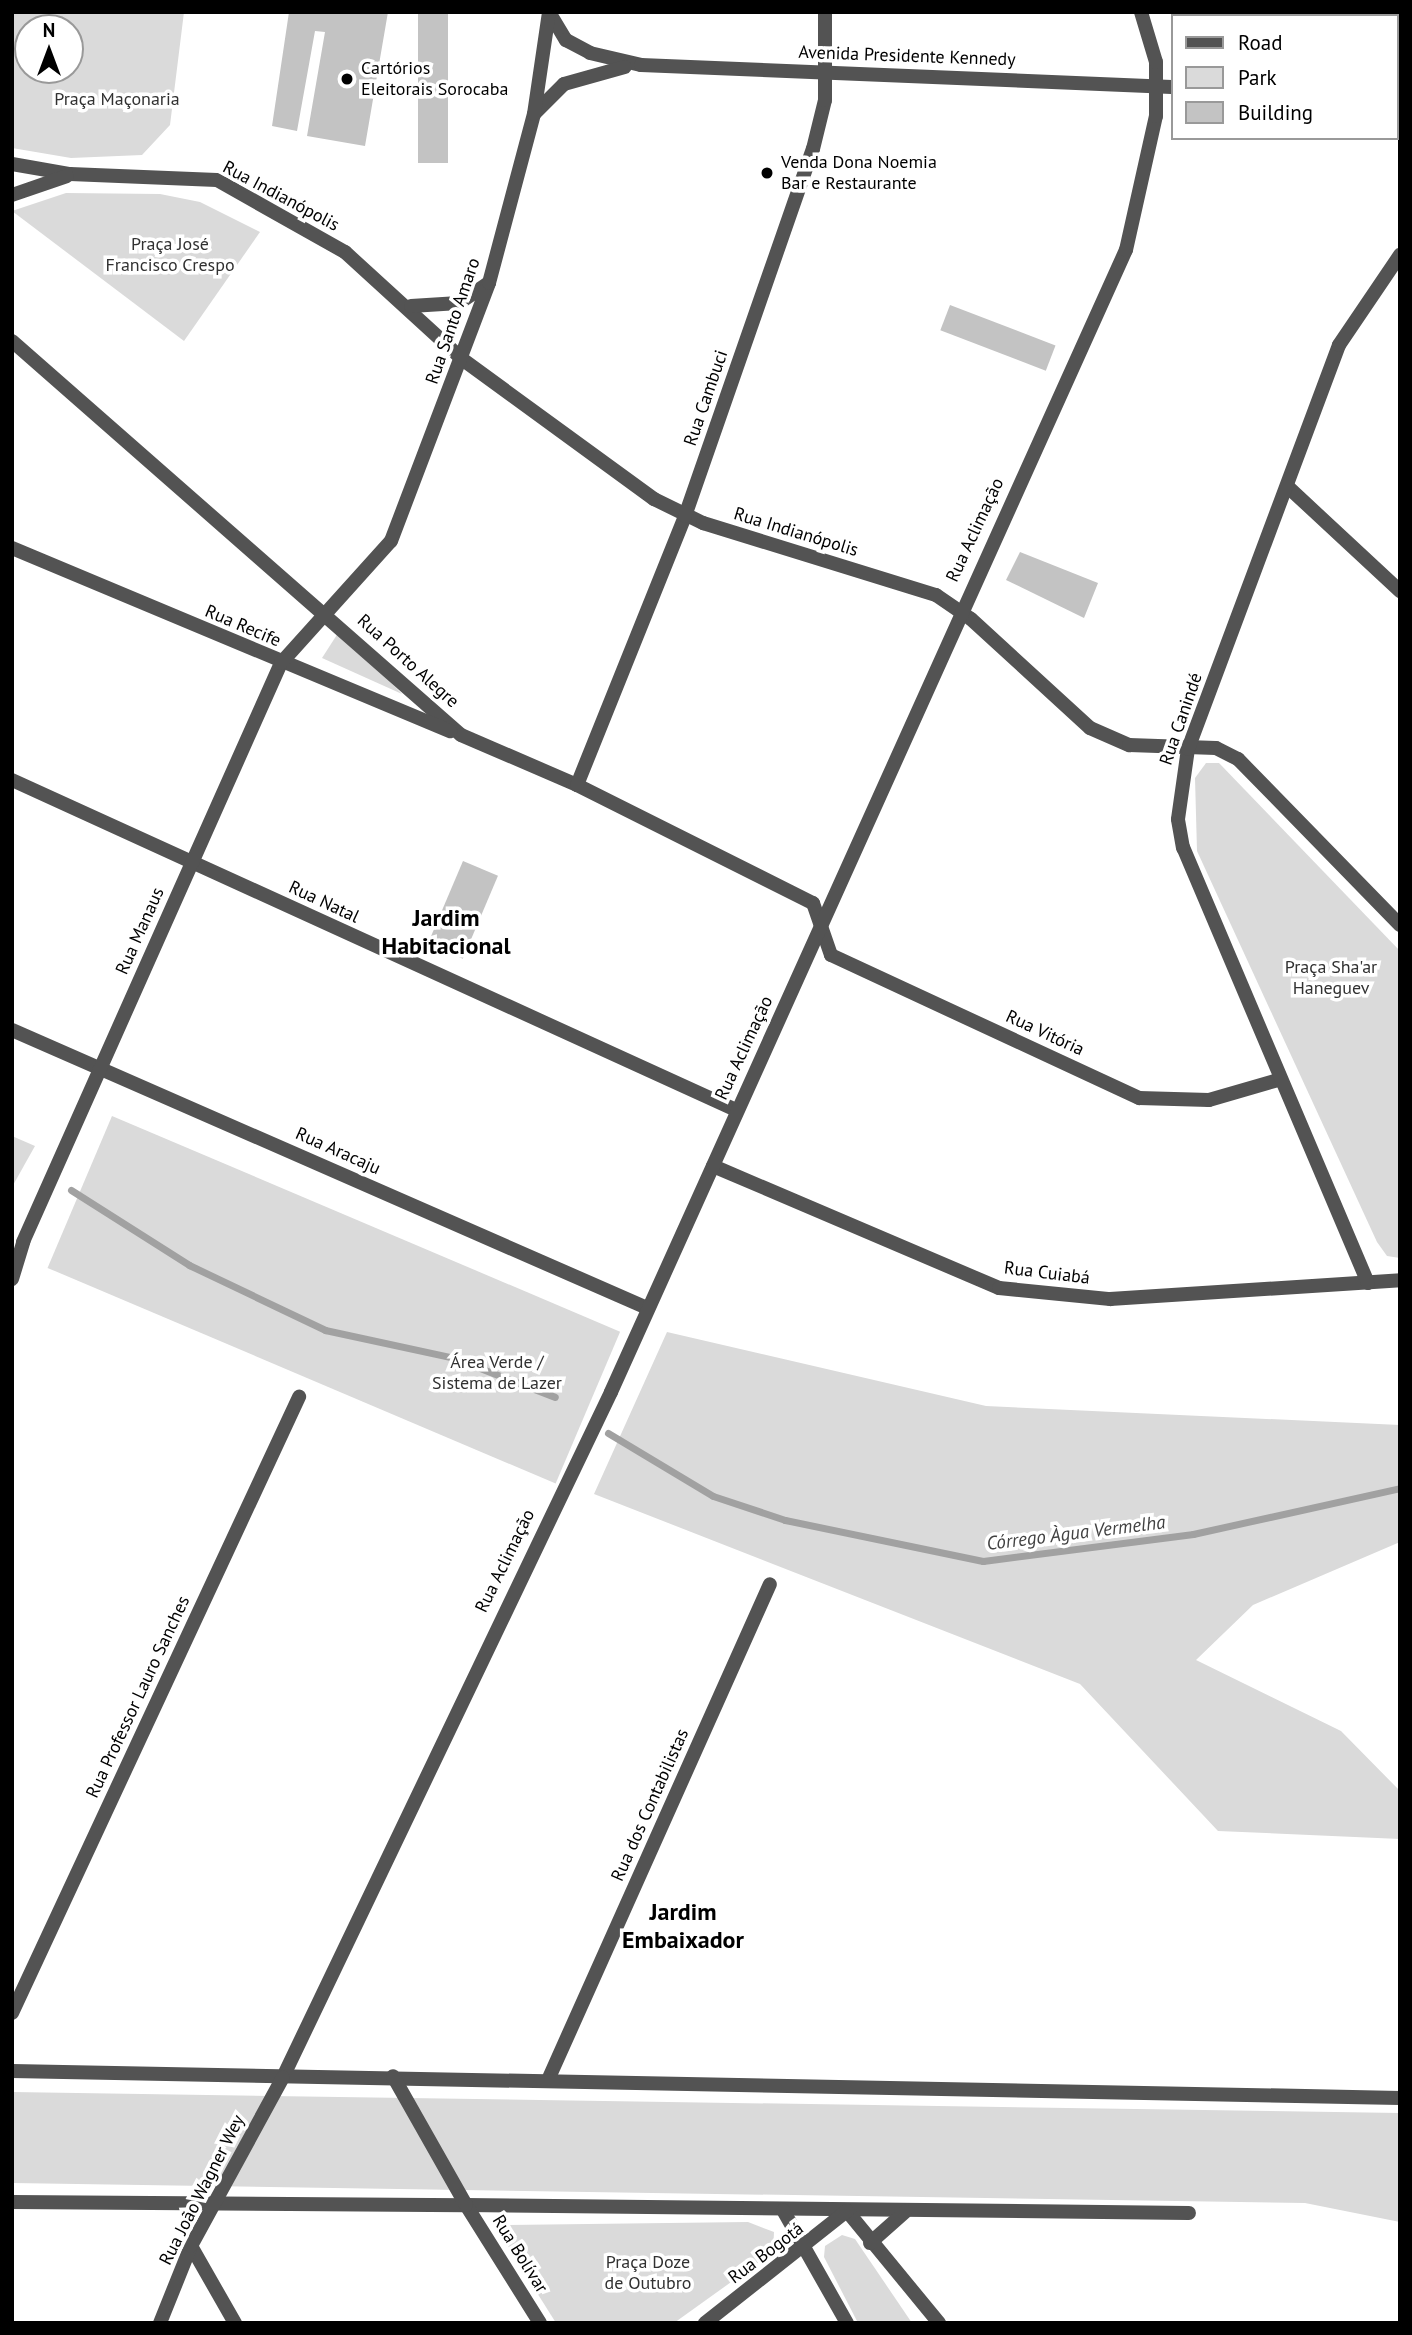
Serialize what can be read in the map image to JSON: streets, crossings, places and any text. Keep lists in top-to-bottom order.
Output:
{
  "streets": {
    "street": [
      "Avenida Presidente Kennedy",
      "Rua Indianópolis",
      "Rua Santo Amaro",
      "Rua Cambuci",
      "Rua Aclimação",
      "Rua Recife",
      "Rua Porto Alegre",
      "Rua Canindé",
      "Rua Natal",
      "Rua Manaus",
      "Rua Vitória",
      "Rua Aracaju",
      "Rua Cuiabá",
      "Rua Professor Lauro Sanches",
      "Rua dos Contabilistas",
      "Rua João Wagner Wey",
      "Rua Bogotá",
      "Rua Bolívar"
    ]
  },
  "crossings": [
    ["Avenida Presidente Kennedy", "Rua Santo Amaro"],
    ["Avenida Presidente Kennedy", "Rua Cambuci"],
    ["Avenida Presidente Kennedy", "Rua Aclimação"],
    ["Rua Indianópolis", "Rua Santo Amaro"],
    ["Rua Indianópolis", "Rua Cambuci"],
    ["Rua Indianópolis", "Rua Aclimação"],
    ["Rua Indianópolis", "Rua Canindé"],
    ["Rua Santo Amaro", "Rua Porto Alegre"],
    ["Rua Santo Amaro", "Rua Manaus"],
    ["Rua Cambuci", "Rua Porto Alegre"],
    ["Rua Aclimação", "Rua Porto Alegre"],
    ["Rua Aclimação", "Rua Natal"],
    ["Rua Aclimação", "Rua Vitória"],
    ["Rua Aclimação", "Rua Aracaju"],
    ["Rua Aclimação", "Rua Cuiabá"],
    ["Rua Aclimação", "Rua João Wagner Wey"],
    ["Rua Recife", "Rua Porto Alegre"],
    ["Rua Recife", "Rua Manaus"],
    ["Rua Porto Alegre", "Rua Manaus"],
    ["Rua Porto Alegre", "Rua Vitória"],
    ["Rua Canindé", "Rua Vitória"],
    ["Rua Canindé", "Rua Cuiabá"],
    ["Rua Natal", "Rua Manaus"],
    ["Rua Manaus", "Rua Aracaju"]
  ],
  "districts": ["Jardim Habitacional", "Jardim Embaixador"],
  "water": ["Córrego Àgua Vermelha"],
  "parks": [
    "Praça Maçonaria",
    "Praça José Francisco Crespo",
    "Praça Sha'ar Haneguev",
    "Área Verde / Sistema de Lazer",
    "Praça Doze de Outubro"
  ],
  "places": ["Cartórios Eleitorais Sorocaba", "Venda Dona Noemia Bar e Restaurante"],
  "legend": ["Road", "Park", "Building"],
  "north": "top"
}
